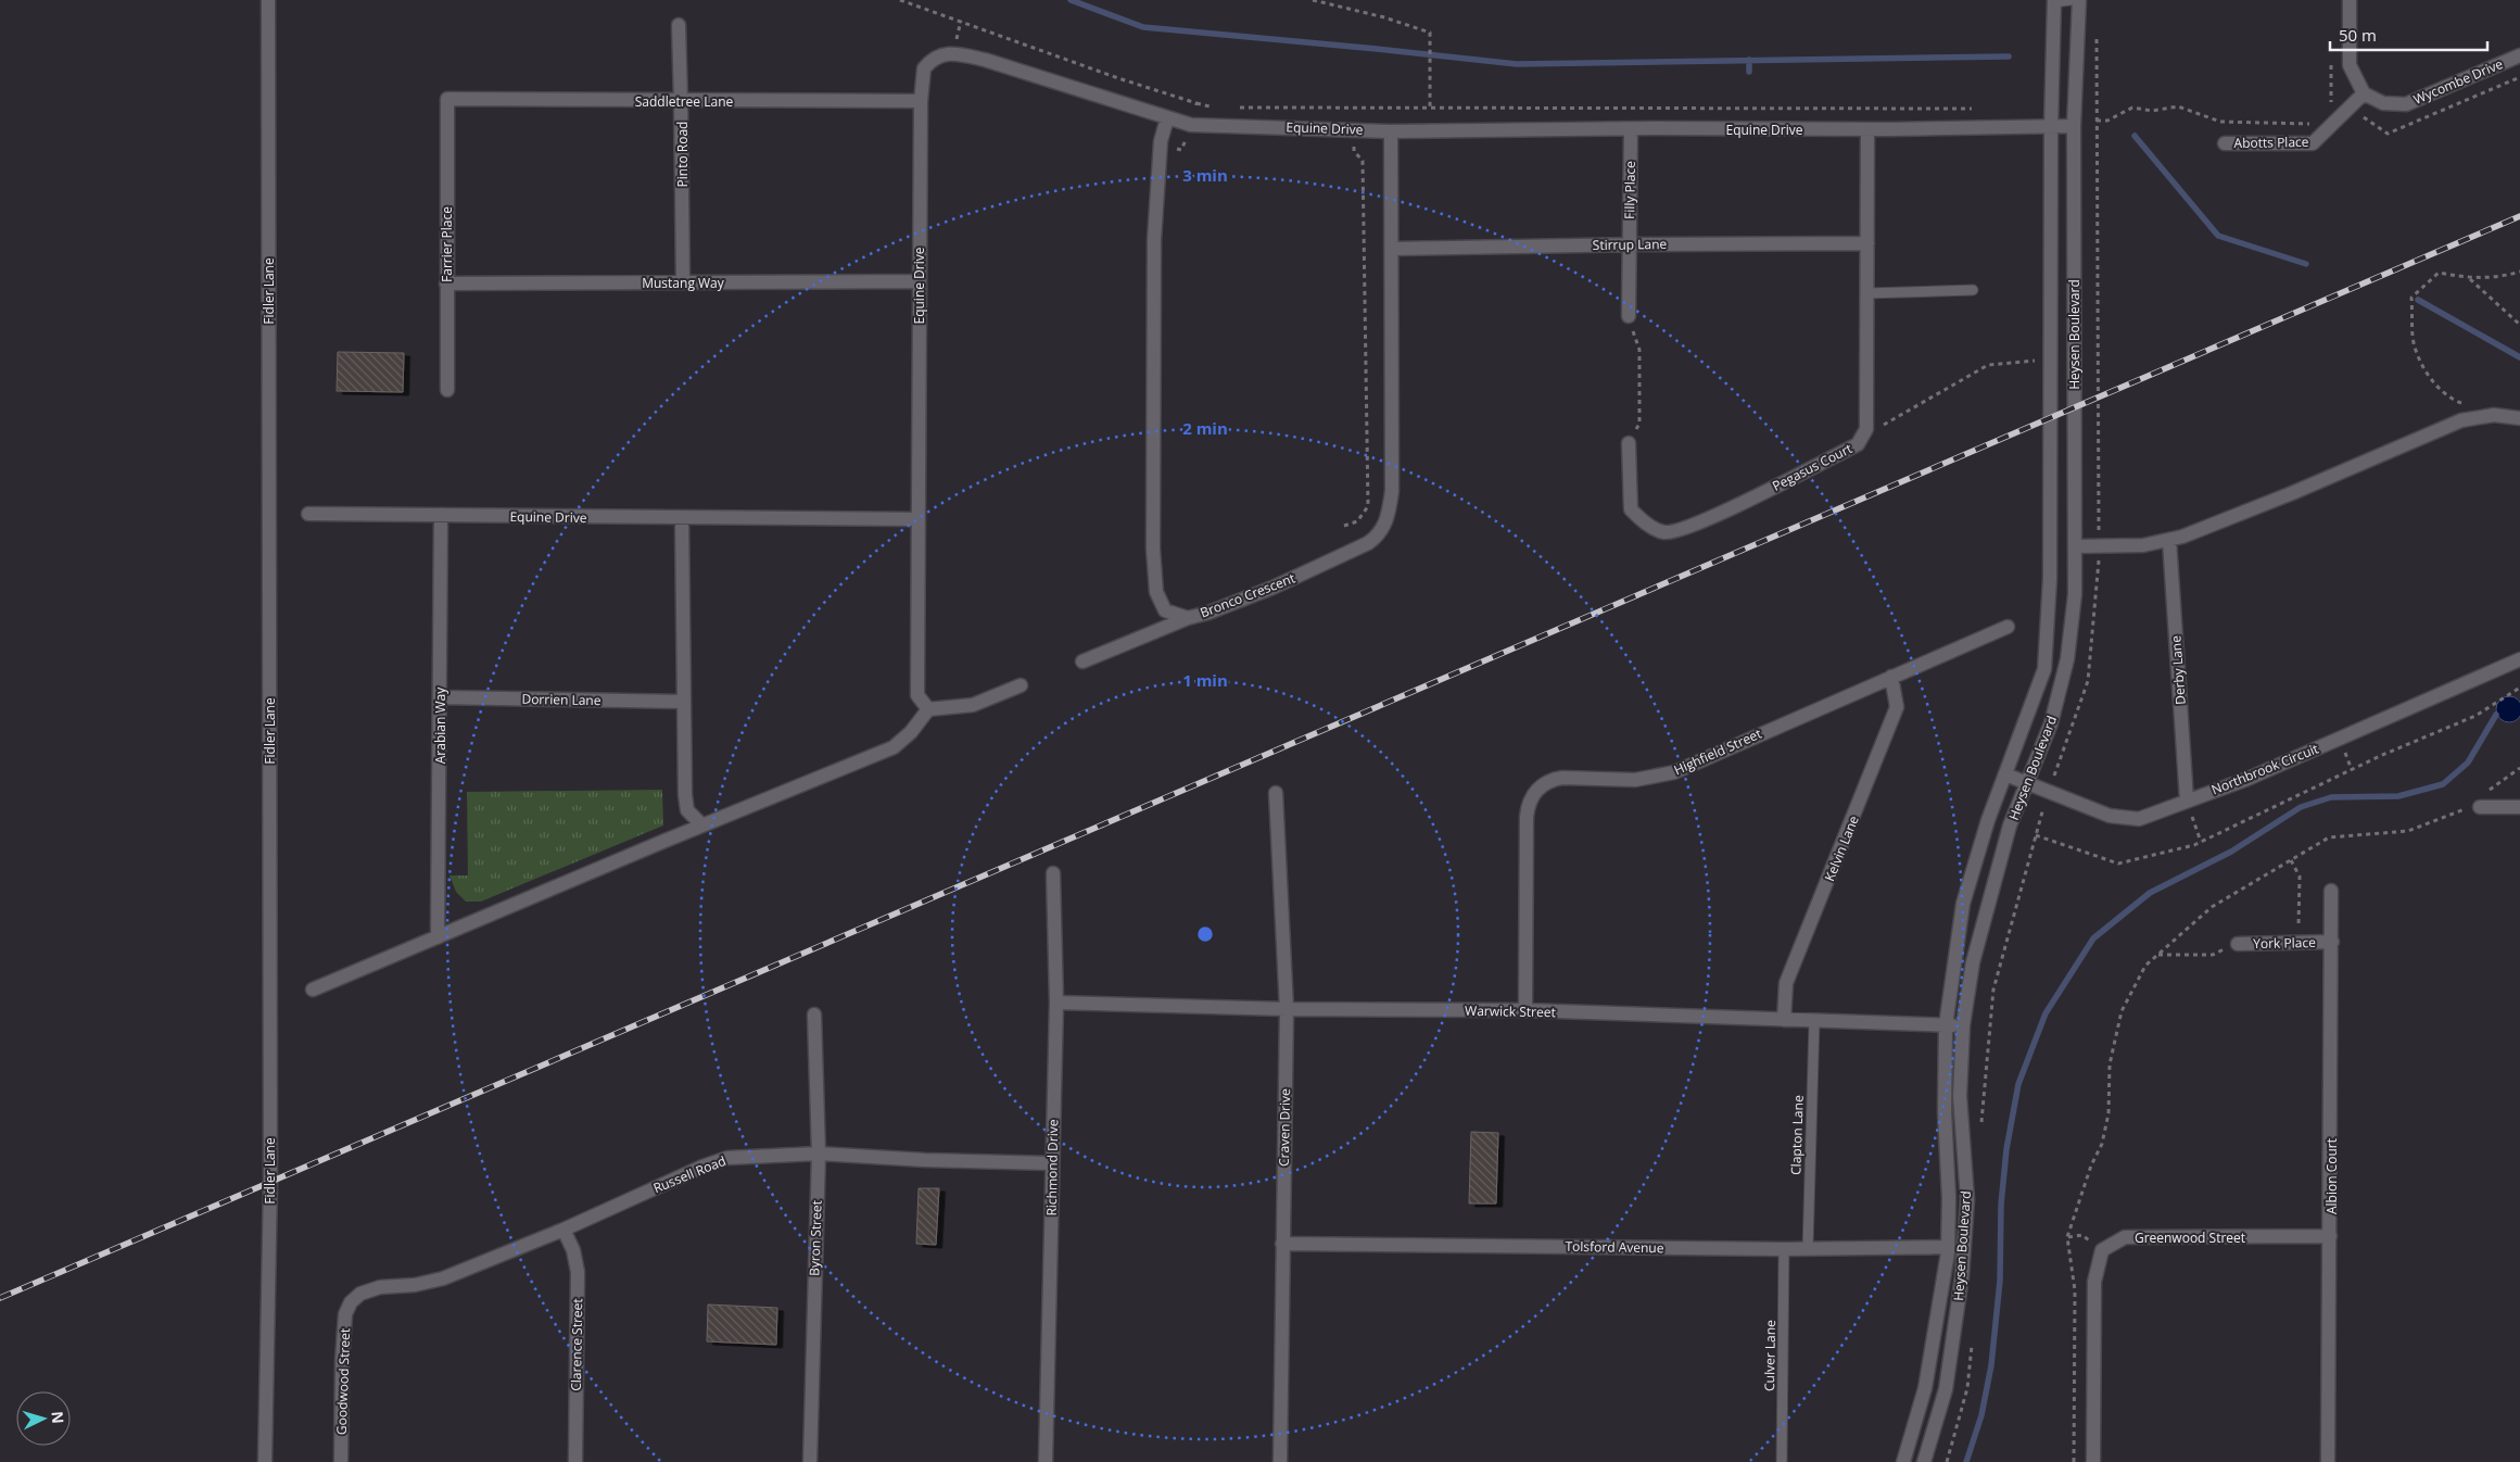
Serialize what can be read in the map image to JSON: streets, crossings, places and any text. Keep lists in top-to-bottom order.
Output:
{
  "streets": {
    "street": [
      "Wycombe Drive",
      "Saddletree Lane",
      "Equine Drive",
      "Abotts Place",
      "Pinto Road",
      "Filly Place",
      "Farrier Place",
      "Stirrup Lane",
      "Mustang Way",
      "Fidler Lane",
      "Heysen Boulevard",
      "Pegasus Court",
      "Bronco Crescent",
      "Derby Lane",
      "Dorrien Lane",
      "Arabian Way",
      "Highfield Street",
      "Northbrook Circuit",
      "Kelvin Lane",
      "York Place",
      "Warwick Street",
      "Craven Drive",
      "Richmond Drive",
      "Russell Road",
      "Albion Court",
      "Greenwood Street",
      "Byron Street",
      "Tolsford Avenue",
      "Clarence Street",
      "Goodwood Street"
    ],
    "lane": ["Clapton Lane", "Culver Lane"]
  },
  "crossings": [
    ["Wycombe Drive", "Abotts Place"],
    ["Saddletree Lane", "Equine Drive"],
    ["Saddletree Lane", "Pinto Road"],
    ["Saddletree Lane", "Farrier Place"],
    ["Equine Drive", "Filly Place"],
    ["Equine Drive", "Mustang Way"],
    ["Equine Drive", "Heysen Boulevard"],
    ["Equine Drive", "Bronco Crescent"],
    ["Equine Drive", "Arabian Way"],
    ["Pinto Road", "Mustang Way"],
    ["Filly Place", "Stirrup Lane"],
    ["Farrier Place", "Mustang Way"],
    ["Stirrup Lane", "Bronco Crescent"],
    ["Heysen Boulevard", "Northbrook Circuit"],
    ["Heysen Boulevard", "Warwick Street"],
    ["Heysen Boulevard", "Tolsford Avenue"],
    ["Derby Lane", "Northbrook Circuit"],
    ["Dorrien Lane", "Arabian Way"],
    ["Highfield Street", "Kelvin Lane"],
    ["Highfield Street", "Warwick Street"],
    ["Kelvin Lane", "Warwick Street"],
    ["York Place", "Albion Court"],
    ["Warwick Street", "Craven Drive"],
    ["Warwick Street", "Clapton Lane"],
    ["Warwick Street", "Richmond Drive"],
    ["Craven Drive", "Tolsford Avenue"],
    ["Clapton Lane", "Tolsford Avenue"],
    ["Richmond Drive", "Russell Road"],
    ["Russell Road", "Byron Street"],
    ["Russell Road", "Clarence Street"],
    ["Russell Road", "Goodwood Street"],
    ["Albion Court", "Greenwood Street"],
    ["Tolsford Avenue", "Culver Lane"]
  ],
  "scale_bar": "50 m",
  "north": "right",
  "rings": ["3 min", "2 min", "1 min"]
}
